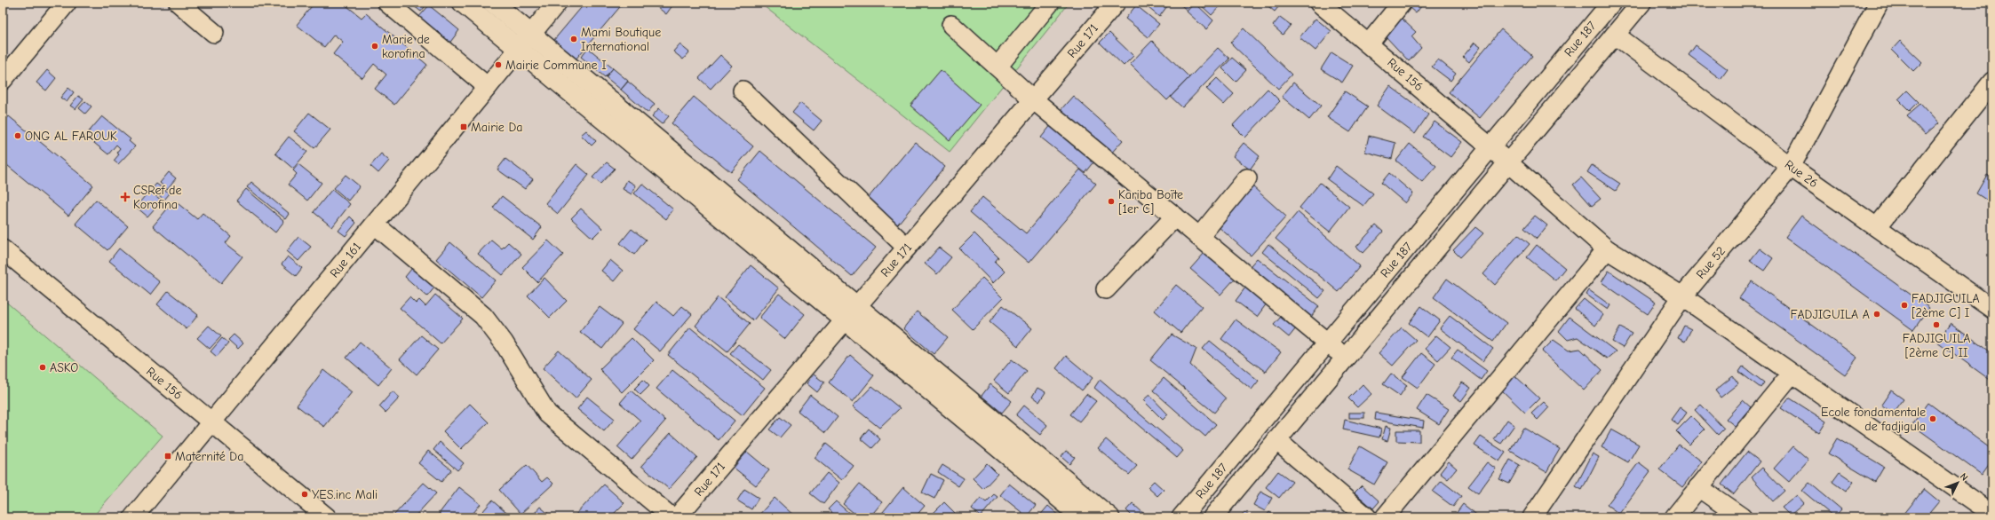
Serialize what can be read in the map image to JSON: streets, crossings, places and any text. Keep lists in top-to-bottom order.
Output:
{
  "streets": {
    "street": [
      "Rue 187",
      "Rue 171",
      "Rue 156",
      "Rue 26",
      "Rue 161",
      "Rue 52"
    ]
  },
  "crossings": [
    ["Rue 187", "Rue 156"],
    ["Rue 187", "Rue 26"],
    ["Rue 156", "Rue 161"],
    ["Rue 156", "Rue 52"],
    ["Rue 26", "Rue 52"]
  ],
  "places": {
    "other": [
      "Mami Boutique International",
      "Marie de korofina",
      "Mairie Commune I",
      "ONG AL FAROUK",
      "Kariba Boïte [1er C]",
      "FADJIGUILA [2ème C] I",
      "FADJIGUILA A",
      "FADJIGUILA [2ème C] II",
      "ASKO",
      "Ecole fondamentale de fadjigula",
      "YES.inc Mali"
    ],
    "transit": ["Mairie Da", "Maternité Da"],
    "health": ["CSRef de Korofina"]
  },
  "north": "top right"
}
